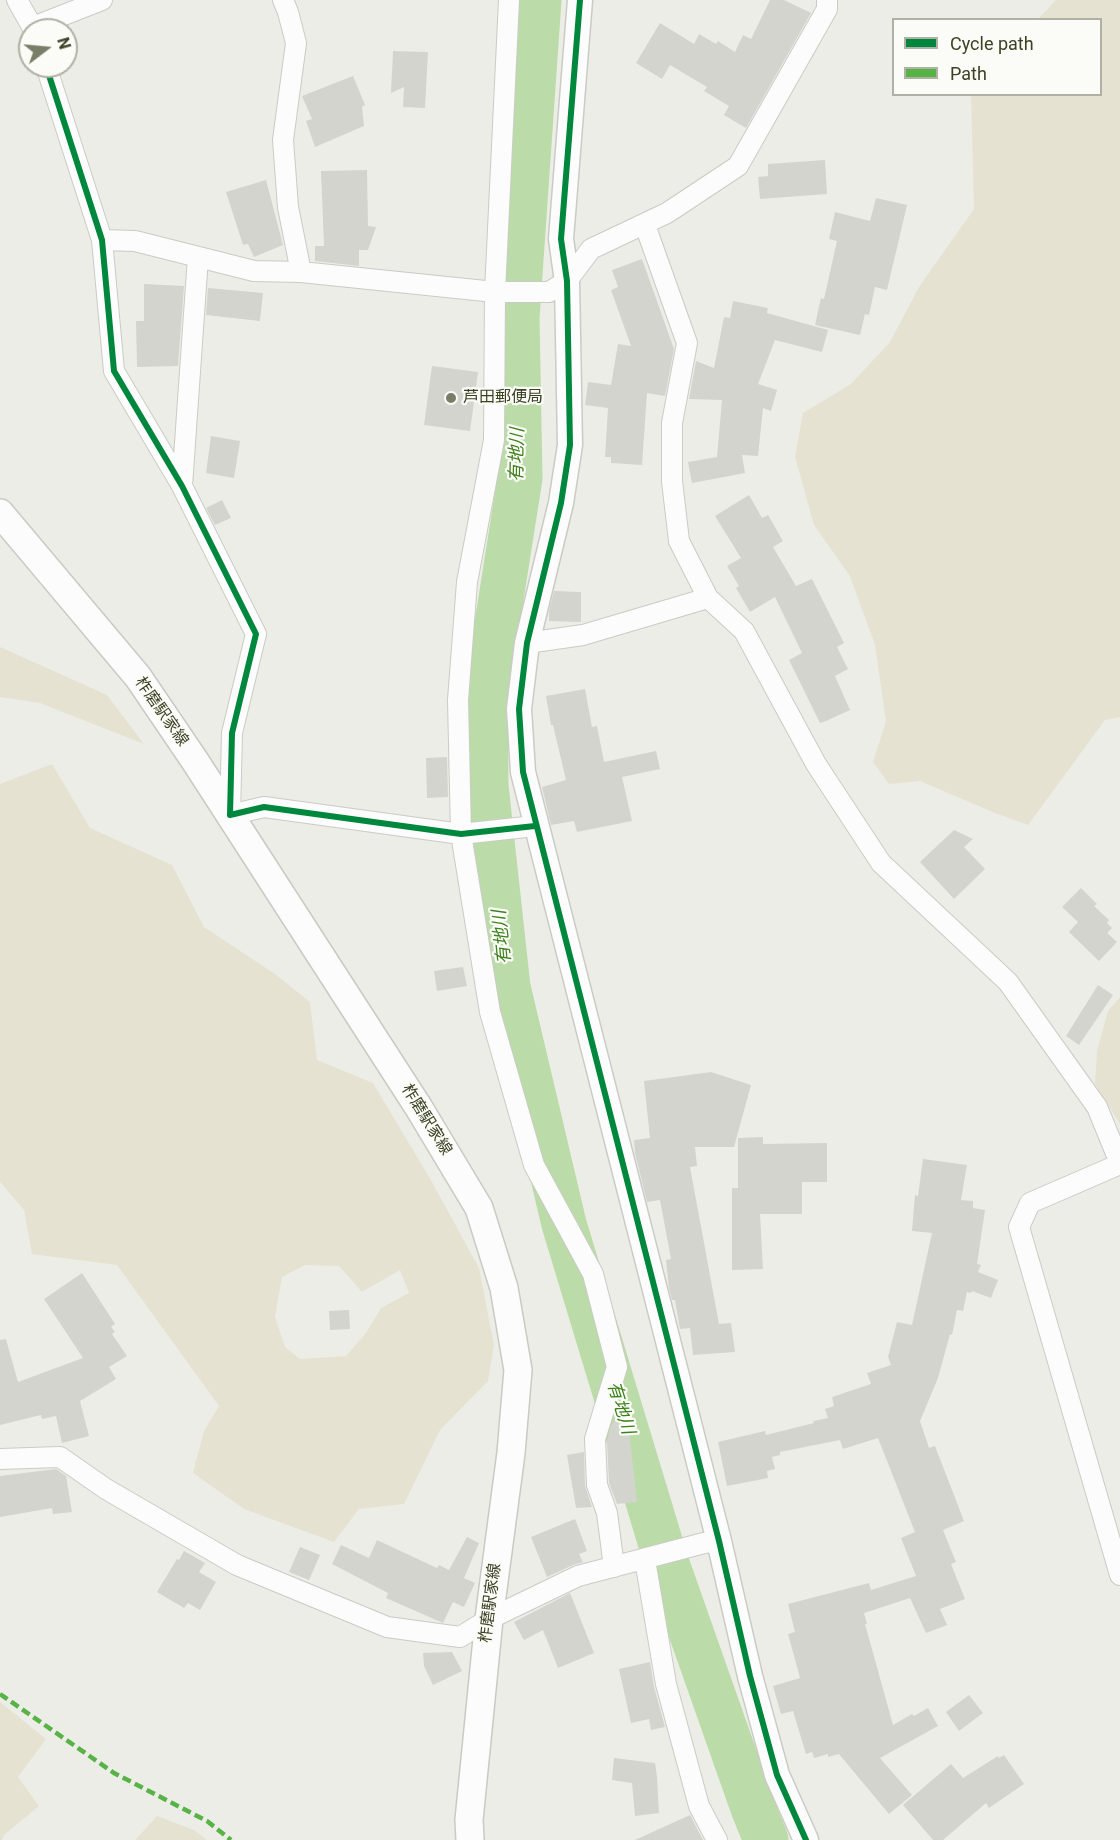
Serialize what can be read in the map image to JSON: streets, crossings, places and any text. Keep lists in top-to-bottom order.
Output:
{
  "streets": {
    "main road": ["柞磨駅家線"]
  },
  "water": ["有地川"],
  "places": ["芦田郵便局"],
  "legend": ["Cycle path", "Path"],
  "north": "right"
}
